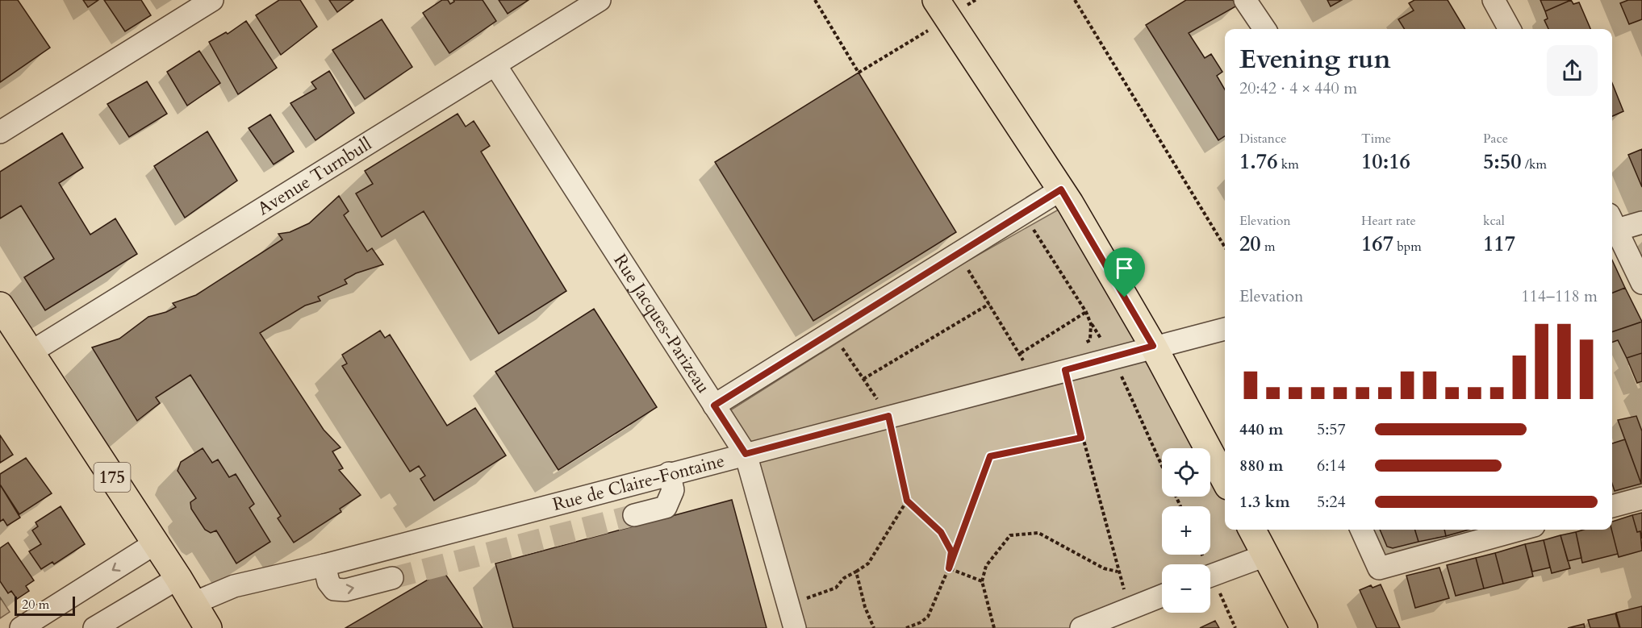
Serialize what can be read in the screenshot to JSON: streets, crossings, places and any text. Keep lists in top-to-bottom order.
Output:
{
  "streets": {
    "main road": ["175"],
    "street": ["Avenue Turnbull", "Rue Jacques-Parizeau", "Rue de Claire-Fontaine"]
  },
  "crossings": [
    ["Avenue Turnbull", "Rue Jacques-Parizeau"],
    ["Avenue Turnbull", "175"],
    ["Rue Jacques-Parizeau", "Rue de Claire-Fontaine"],
    ["175", "Rue de Claire-Fontaine"]
  ],
  "scale_bar": "20 m",
  "page": {
    "heading": ["Evening run", "20:42 · 4 × 440 m"],
    "stats": [
      ["Distance", "1.76 km"],
      ["Time", "10:16"],
      ["Pace", "5:50 /km"],
      ["Elevation", "20 m"],
      ["Heart rate", "167 bpm"],
      ["kcal", "117"]
    ],
    "chart": ["Elevation", "114–118 m"],
    "list": [
      {
        "name": "440 m",
        "note": "5:57"
      },
      {
        "name": "880 m",
        "note": "6:14"
      },
      {
        "name": "1.3 km",
        "note": "5:24"
      }
    ],
    "map_buttons": ["+", "−"],
    "scale": "20 m"
  }
}
